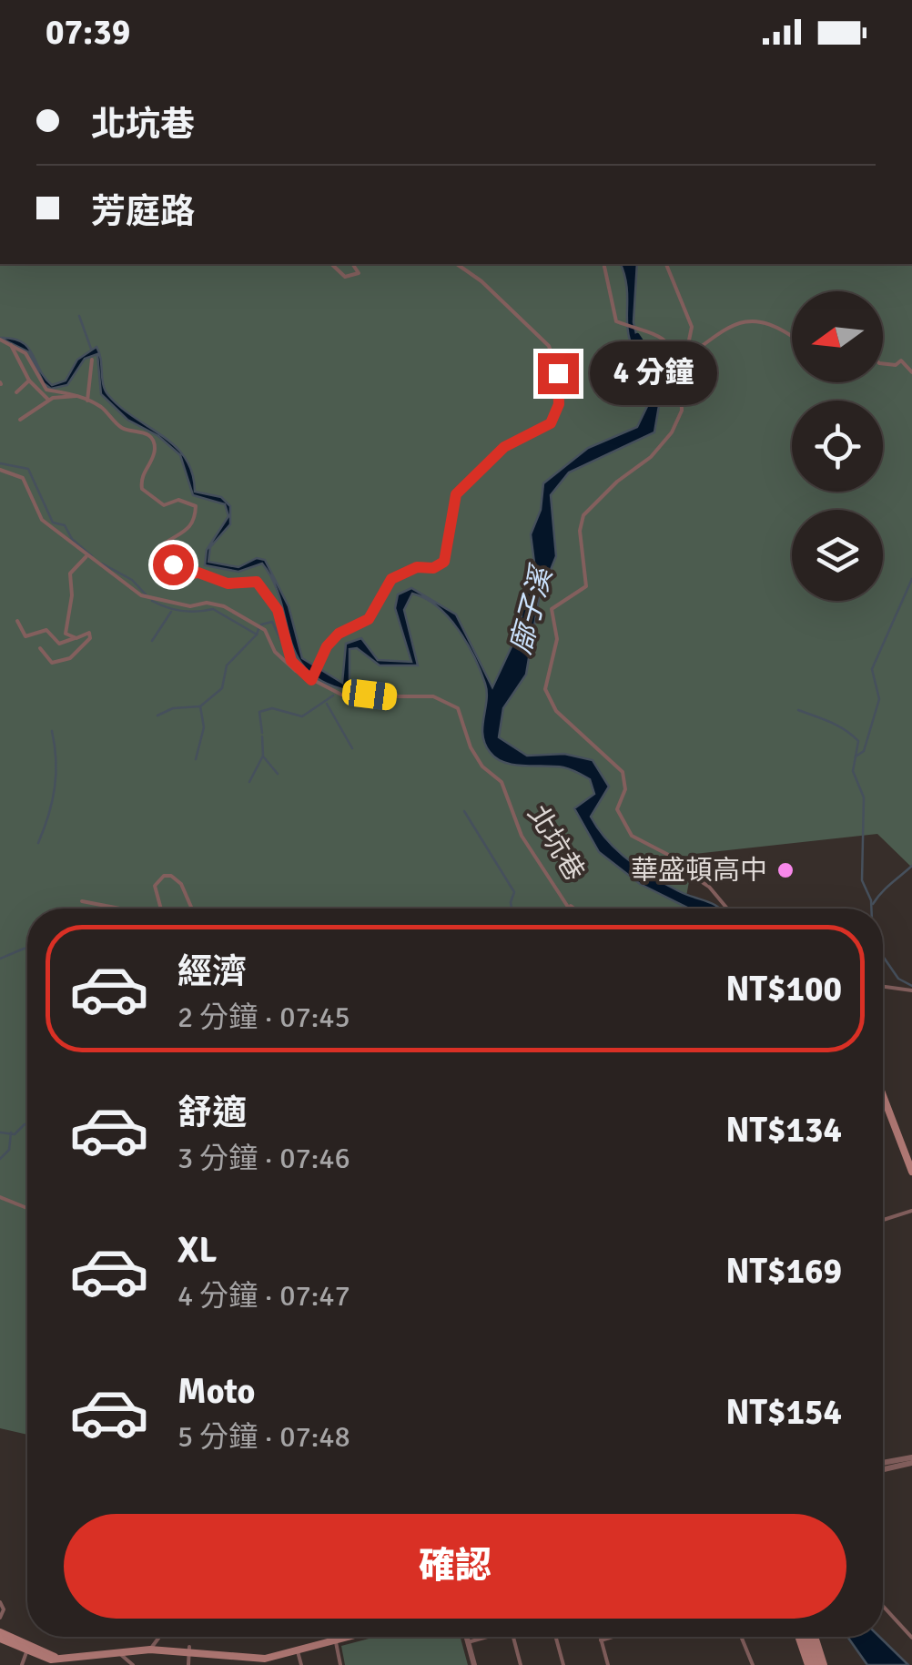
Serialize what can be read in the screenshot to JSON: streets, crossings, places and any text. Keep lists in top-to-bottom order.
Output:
{
  "streets": {
    "street": ["北坑巷"]
  },
  "water": ["廍子溪"],
  "places": ["華盛頓高中"],
  "north": "left",
  "page": {
    "status": "07:39",
    "banner": ["北坑巷", "芳庭路"],
    "bubble": "4 分鐘",
    "list": [
      {
        "name": "經濟",
        "note": "2 分鐘 · 07:45",
        "value": "NT$100"
      },
      {
        "name": "舒適",
        "note": "3 分鐘 · 07:46",
        "value": "NT$134"
      },
      {
        "name": "XL",
        "note": "4 分鐘 · 07:47",
        "value": "NT$169"
      },
      {
        "name": "Moto",
        "note": "5 分鐘 · 07:48",
        "value": "NT$154"
      }
    ],
    "buttons": "確認"
  }
}
